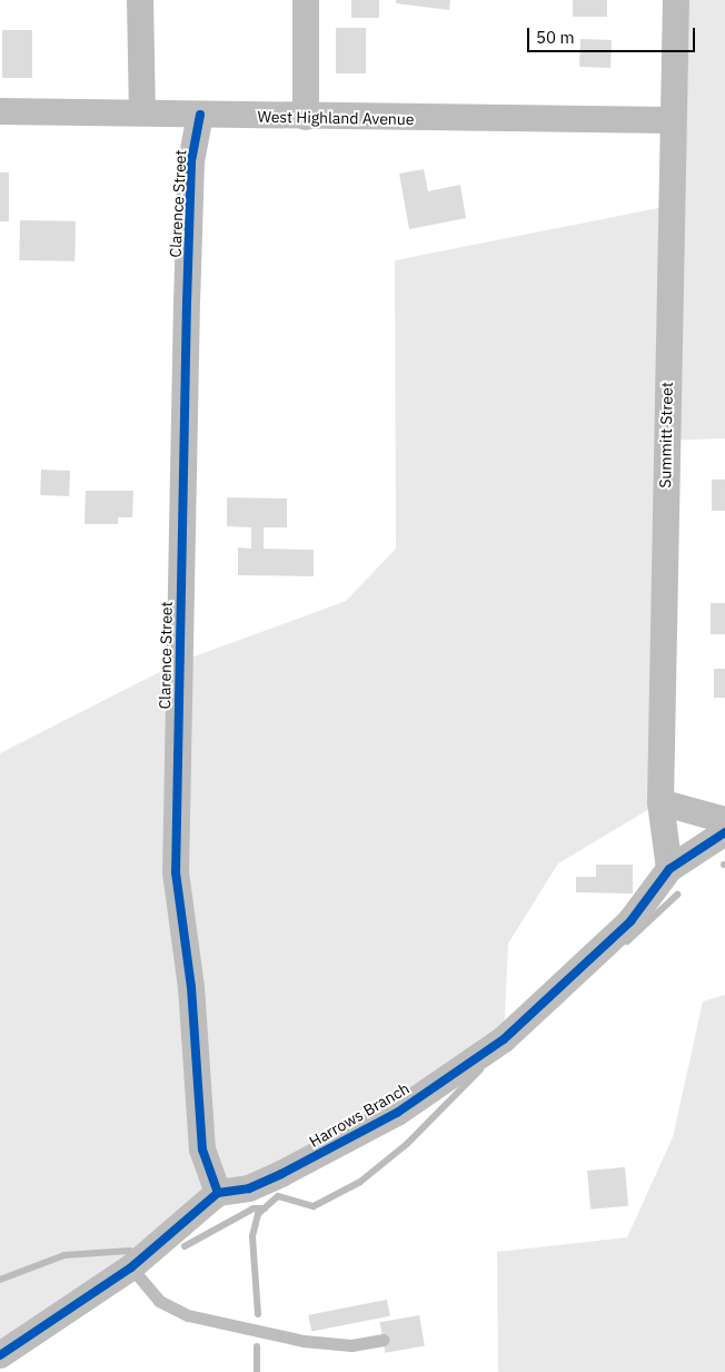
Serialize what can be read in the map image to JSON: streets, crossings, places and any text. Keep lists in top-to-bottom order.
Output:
{
  "streets": {
    "street": [
      "West Highland Avenue",
      "Clarence Street",
      "Summitt Street",
      "Harrows Branch"
    ]
  },
  "crossings": [
    ["West Highland Avenue", "Clarence Street"],
    ["West Highland Avenue", "Summitt Street"],
    ["Clarence Street", "Harrows Branch"],
    ["Summitt Street", "Harrows Branch"]
  ],
  "scale_bar": "50 m"
}
